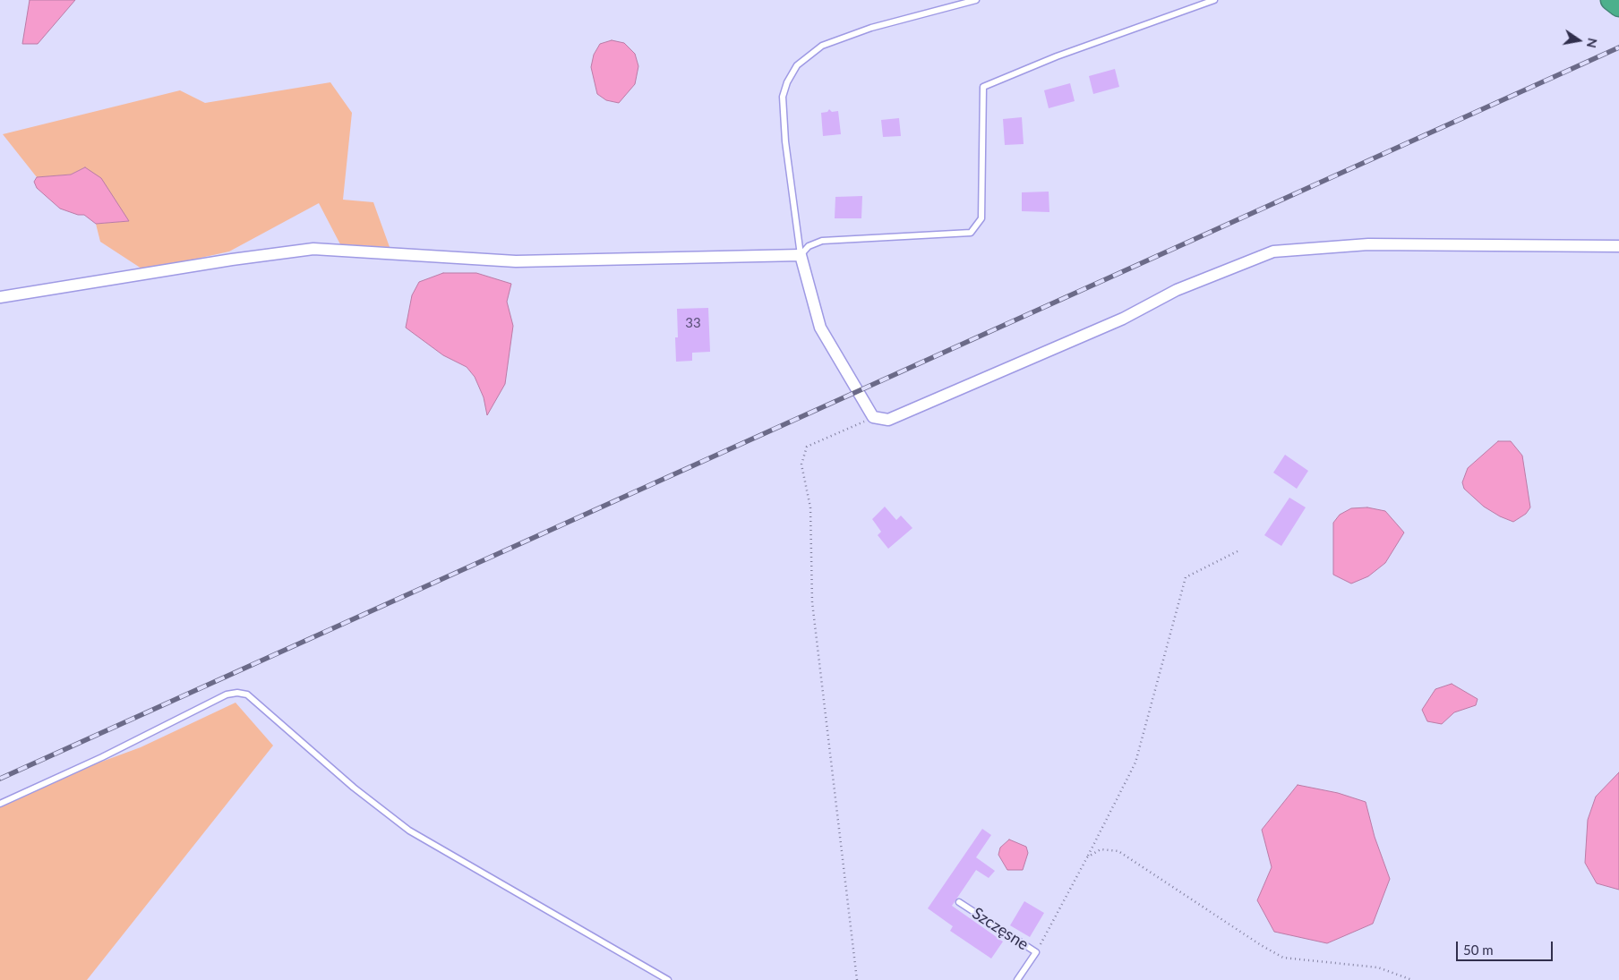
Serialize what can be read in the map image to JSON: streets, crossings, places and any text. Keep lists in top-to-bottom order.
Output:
{
  "streets": {
    "lane": ["Szczęsne"]
  },
  "house_numbers": ["33"],
  "scale_bar": "50 m",
  "north": "right"
}
